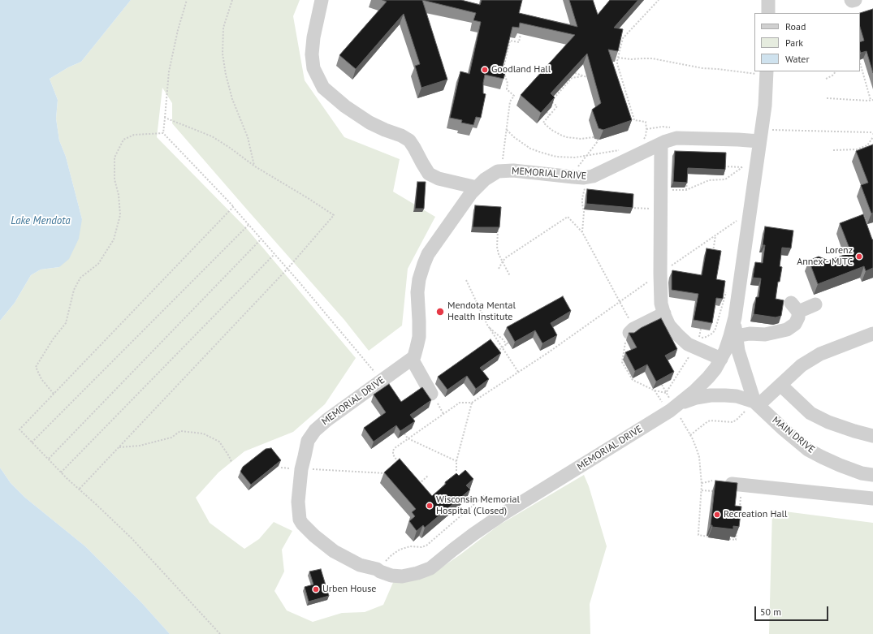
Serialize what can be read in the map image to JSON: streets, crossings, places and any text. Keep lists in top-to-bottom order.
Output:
{
  "streets": {
    "lane": ["MEMORIAL DRIVE", "MAIN DRIVE"]
  },
  "crossings": [
    ["MEMORIAL DRIVE", "MAIN DRIVE"]
  ],
  "water": ["Lake Mendota"],
  "places": [
    "Goodland Hall",
    "Lorenz Annex - MJTC",
    "Mendota Mental Health Institute",
    "Wisconsin Memorial Hospital (Closed)",
    "Recreation Hall",
    "Urben House"
  ],
  "legend": ["Road", "Park", "Water"],
  "scale_bar": "50 m"
}
